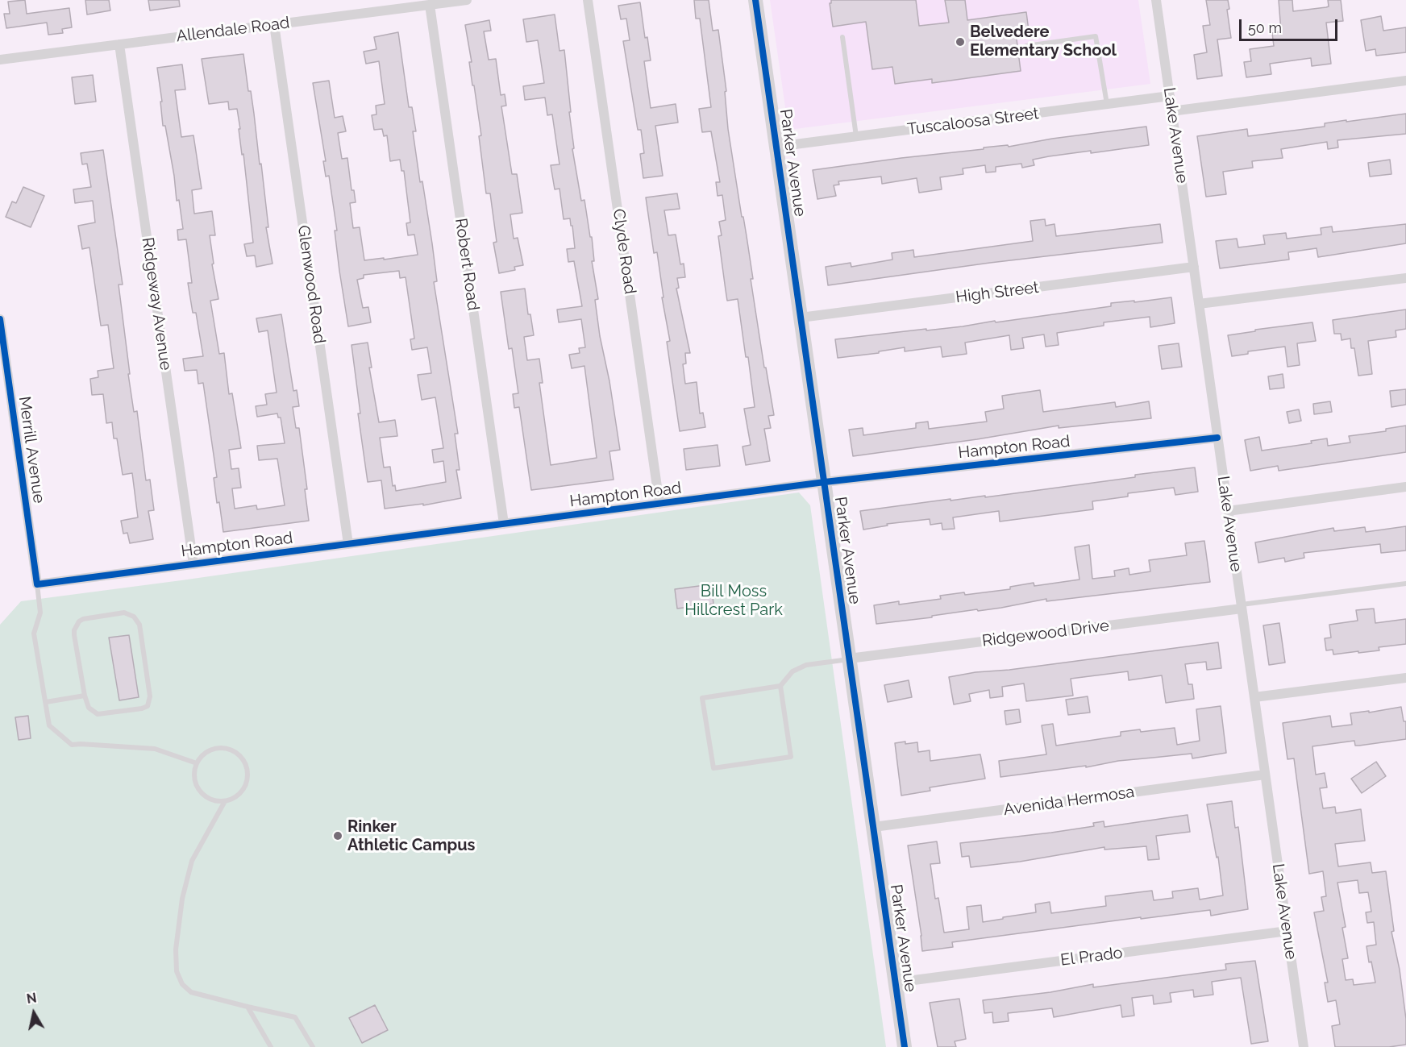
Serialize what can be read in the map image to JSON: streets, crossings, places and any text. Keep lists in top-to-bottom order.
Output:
{
  "streets": {
    "street": [
      "Allendale Road",
      "Tuscaloosa Street",
      "Lake Avenue",
      "Parker Avenue",
      "Clyde Road",
      "Robert Road",
      "Glenwood Road",
      "High Street",
      "Ridgeway Avenue",
      "Hampton Road",
      "Merrill Avenue",
      "Ridgewood Drive",
      "Avenida Hermosa",
      "El Prado"
    ]
  },
  "crossings": [
    ["Allendale Road", "Robert Road"],
    ["Allendale Road", "Glenwood Road"],
    ["Allendale Road", "Ridgeway Avenue"],
    ["Tuscaloosa Street", "Lake Avenue"],
    ["Tuscaloosa Street", "Parker Avenue"],
    ["Lake Avenue", "High Street"],
    ["Lake Avenue", "Hampton Road"],
    ["Lake Avenue", "Ridgewood Drive"],
    ["Lake Avenue", "Avenida Hermosa"],
    ["Lake Avenue", "El Prado"],
    ["Parker Avenue", "High Street"],
    ["Parker Avenue", "Hampton Road"],
    ["Parker Avenue", "Ridgewood Drive"],
    ["Parker Avenue", "Avenida Hermosa"],
    ["Parker Avenue", "El Prado"],
    ["Clyde Road", "Hampton Road"],
    ["Robert Road", "Hampton Road"],
    ["Glenwood Road", "Hampton Road"],
    ["Ridgeway Avenue", "Hampton Road"],
    ["Hampton Road", "Merrill Avenue"]
  ],
  "parks": ["Bill Moss Hillcrest Park"],
  "places": ["Belvedere Elementary School", "Rinker Athletic Campus"],
  "scale_bar": "50 m",
  "north": "top"
}
